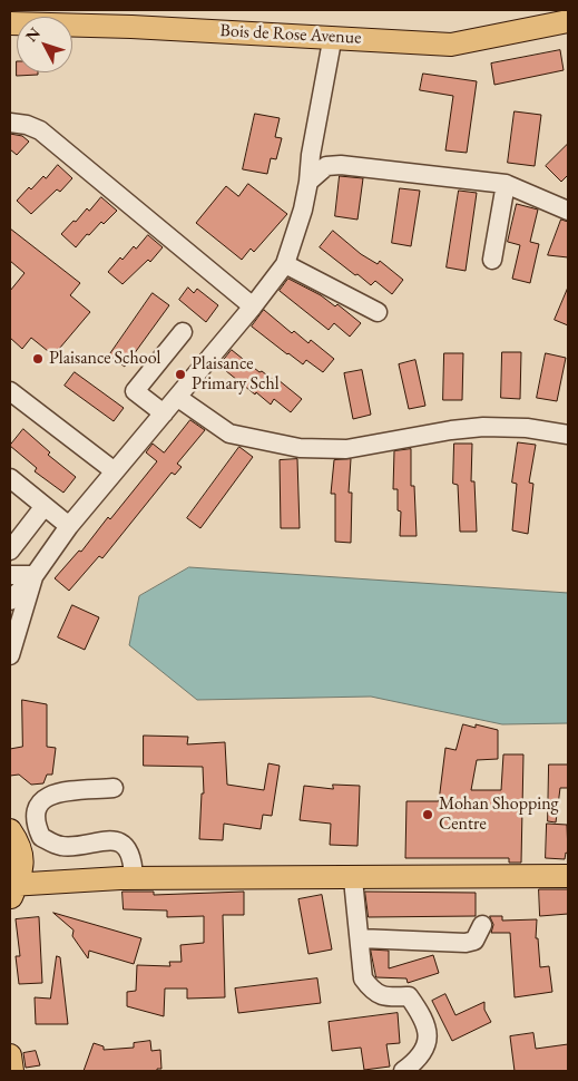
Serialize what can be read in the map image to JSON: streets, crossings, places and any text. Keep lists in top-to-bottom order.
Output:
{
  "streets": {
    "main road": ["Bois de Rose Avenue"]
  },
  "places": ["Plaisance School", "Plaisance Primary Schl", "Mohan Shopping Centre"],
  "north": "top left"
}
